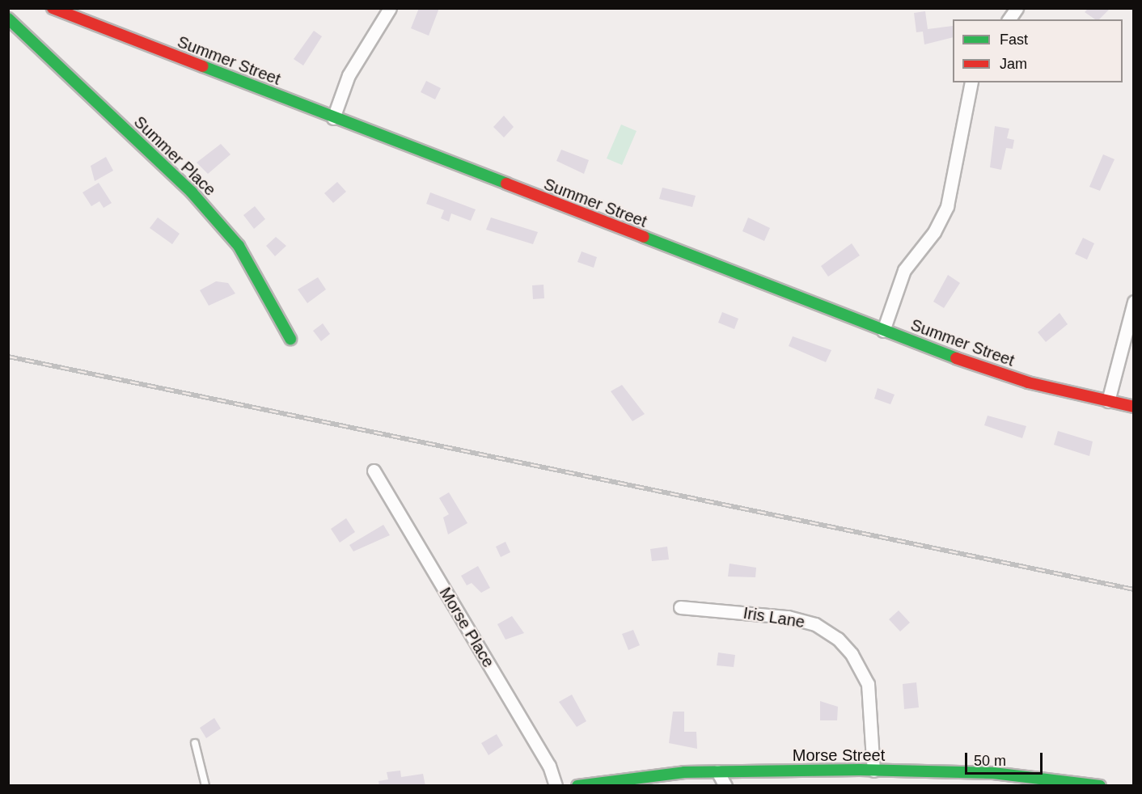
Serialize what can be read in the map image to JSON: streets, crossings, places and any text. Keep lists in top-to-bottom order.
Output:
{
  "streets": {
    "main road": ["Summer Street", "Summer Place", "Morse Street"],
    "street": ["Iris Lane", "Morse Place"]
  },
  "crossings": [
    ["Iris Lane", "Morse Street"]
  ],
  "legend": ["Fast", "Jam"],
  "scale_bar": "50 m"
}
